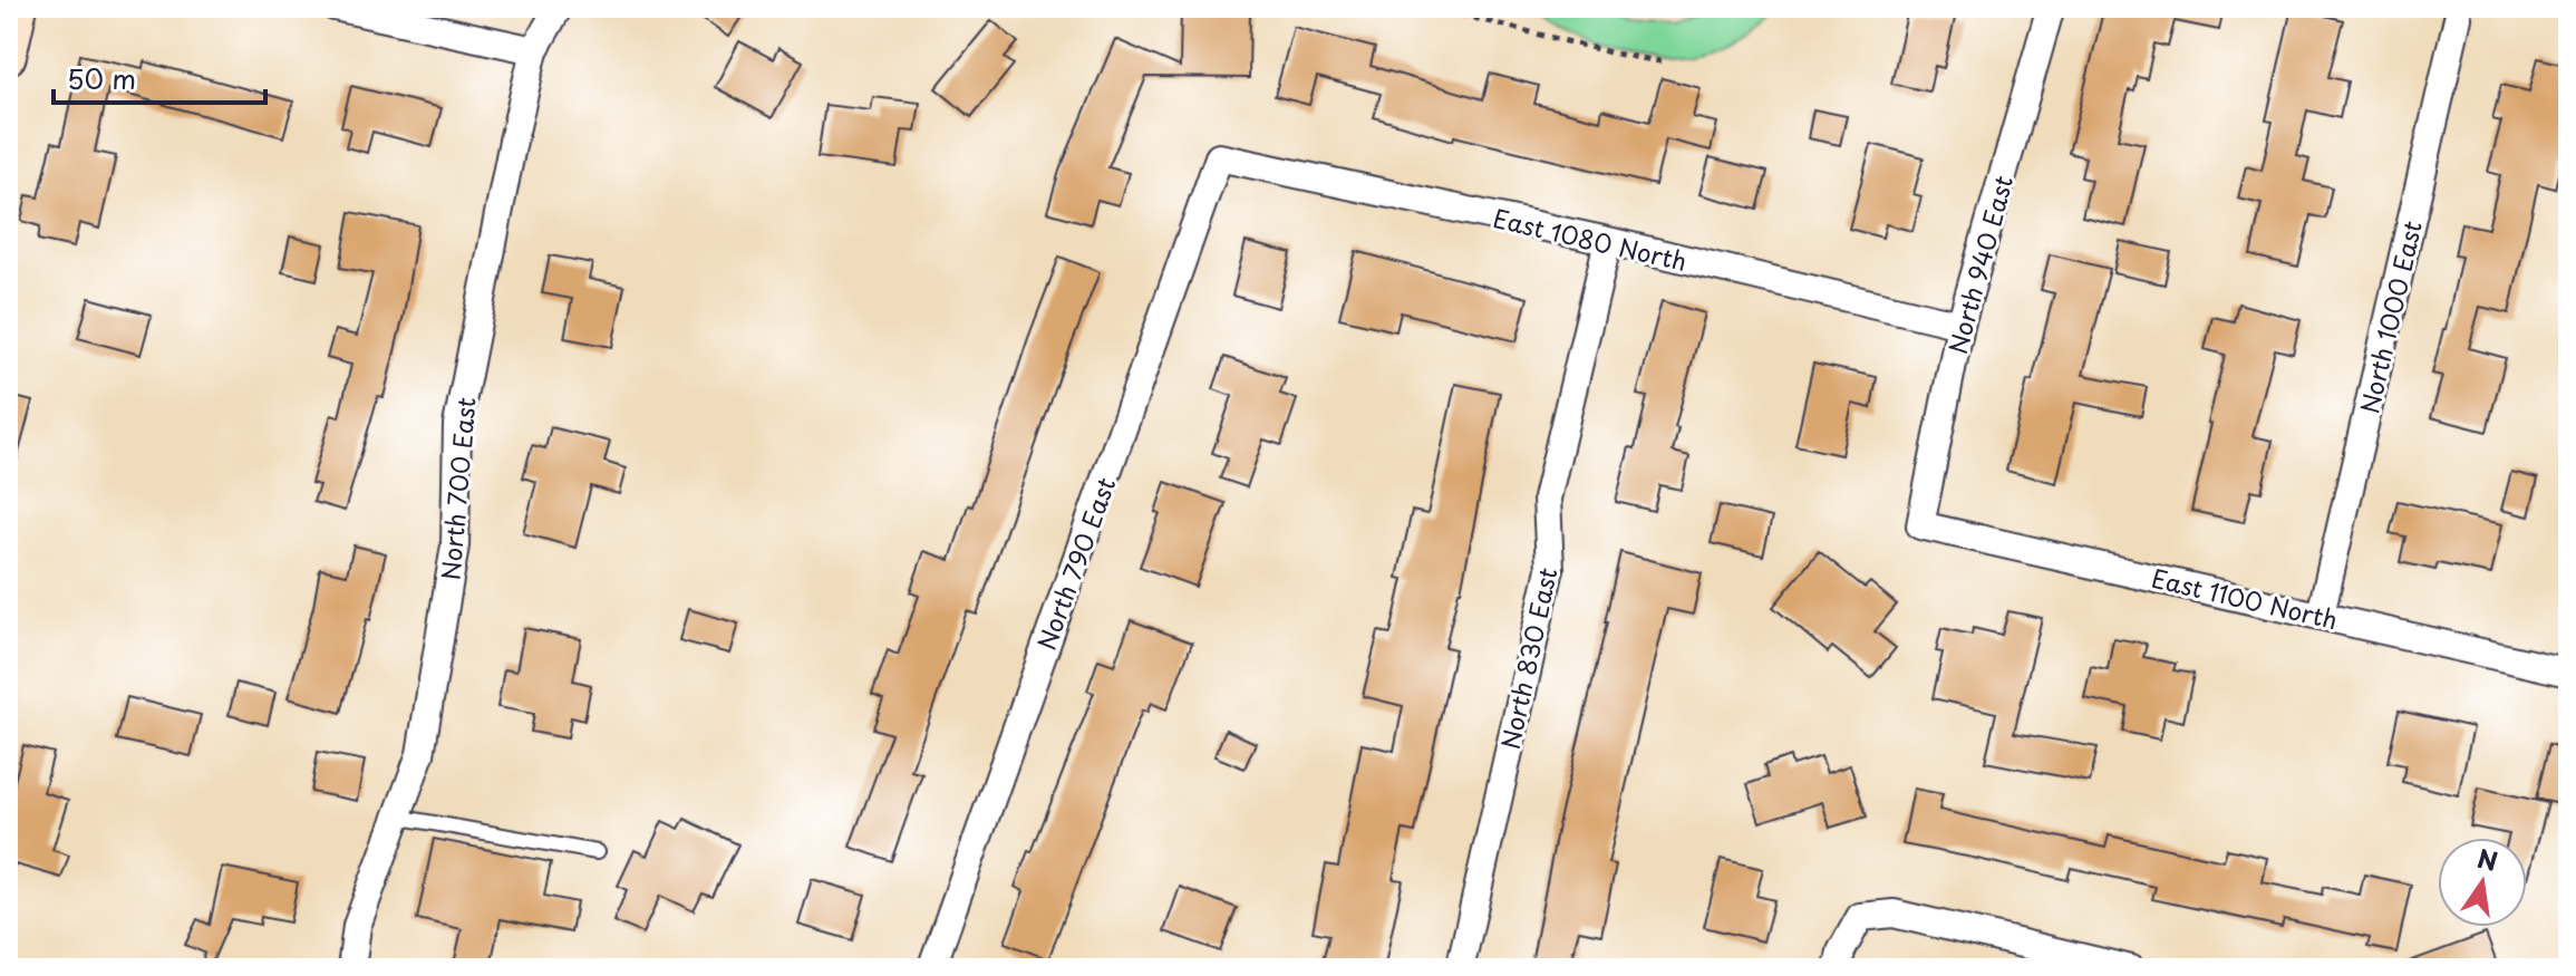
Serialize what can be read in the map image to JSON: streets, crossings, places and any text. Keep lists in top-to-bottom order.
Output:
{
  "streets": {
    "street": [
      "East 1080 North",
      "North 940 East",
      "North 1000 East",
      "North 700 East",
      "North 790 East",
      "East 1100 North",
      "North 830 East"
    ]
  },
  "crossings": [
    ["East 1080 North", "North 940 East"],
    ["East 1080 North", "North 790 East"],
    ["East 1080 North", "North 830 East"],
    ["North 940 East", "East 1100 North"],
    ["North 1000 East", "East 1100 North"]
  ],
  "scale_bar": "50 m",
  "north": "top"
}
